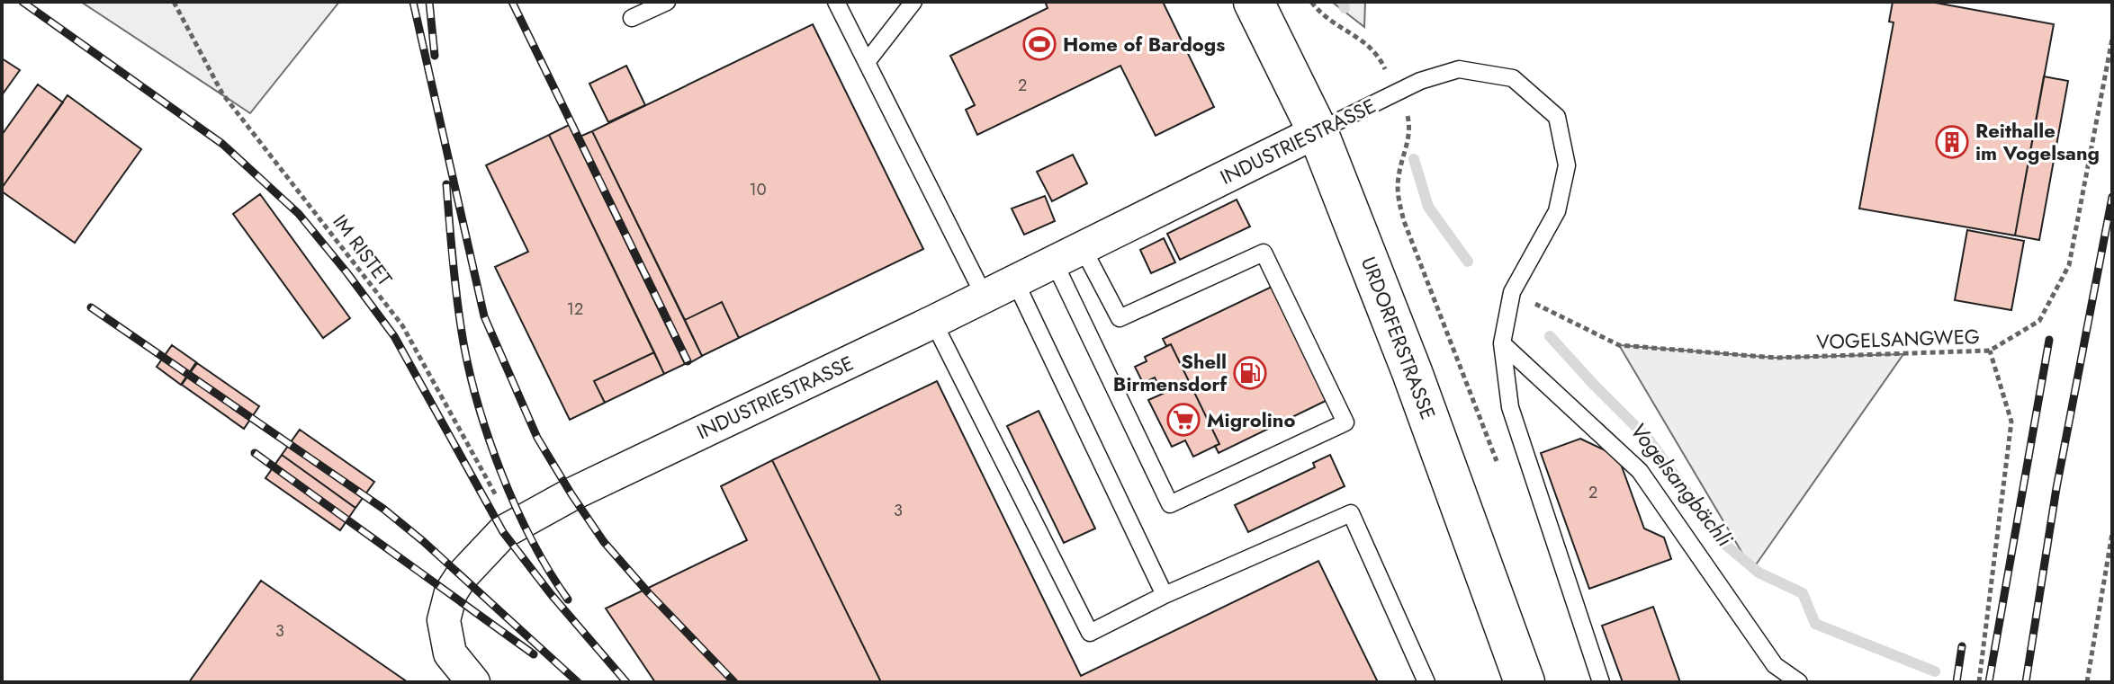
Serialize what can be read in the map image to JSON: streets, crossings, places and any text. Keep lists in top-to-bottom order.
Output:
{
  "streets": {
    "main road": ["URDORFERSTRASSE"],
    "street": ["INDUSTRIESTRASSE"],
    "path": ["IM RISTET", "VOGELSANGWEG"]
  },
  "crossings": [
    ["INDUSTRIESTRASSE", "IM RISTET"],
    ["INDUSTRIESTRASSE", "URDORFERSTRASSE"],
    ["INDUSTRIESTRASSE", "VOGELSANGWEG"]
  ],
  "water": ["Vogelsangbächli"],
  "places": {
    "sports": ["Home of Bardogs"],
    "building": ["Reithalle im Vogelsang"],
    "fuel station": ["Shell Birmensdorf"],
    "supermarket": ["Migrolino"]
  },
  "house_numbers": [
    "2",
    "10",
    "12",
    "2",
    "3",
    "3"
  ]
}
